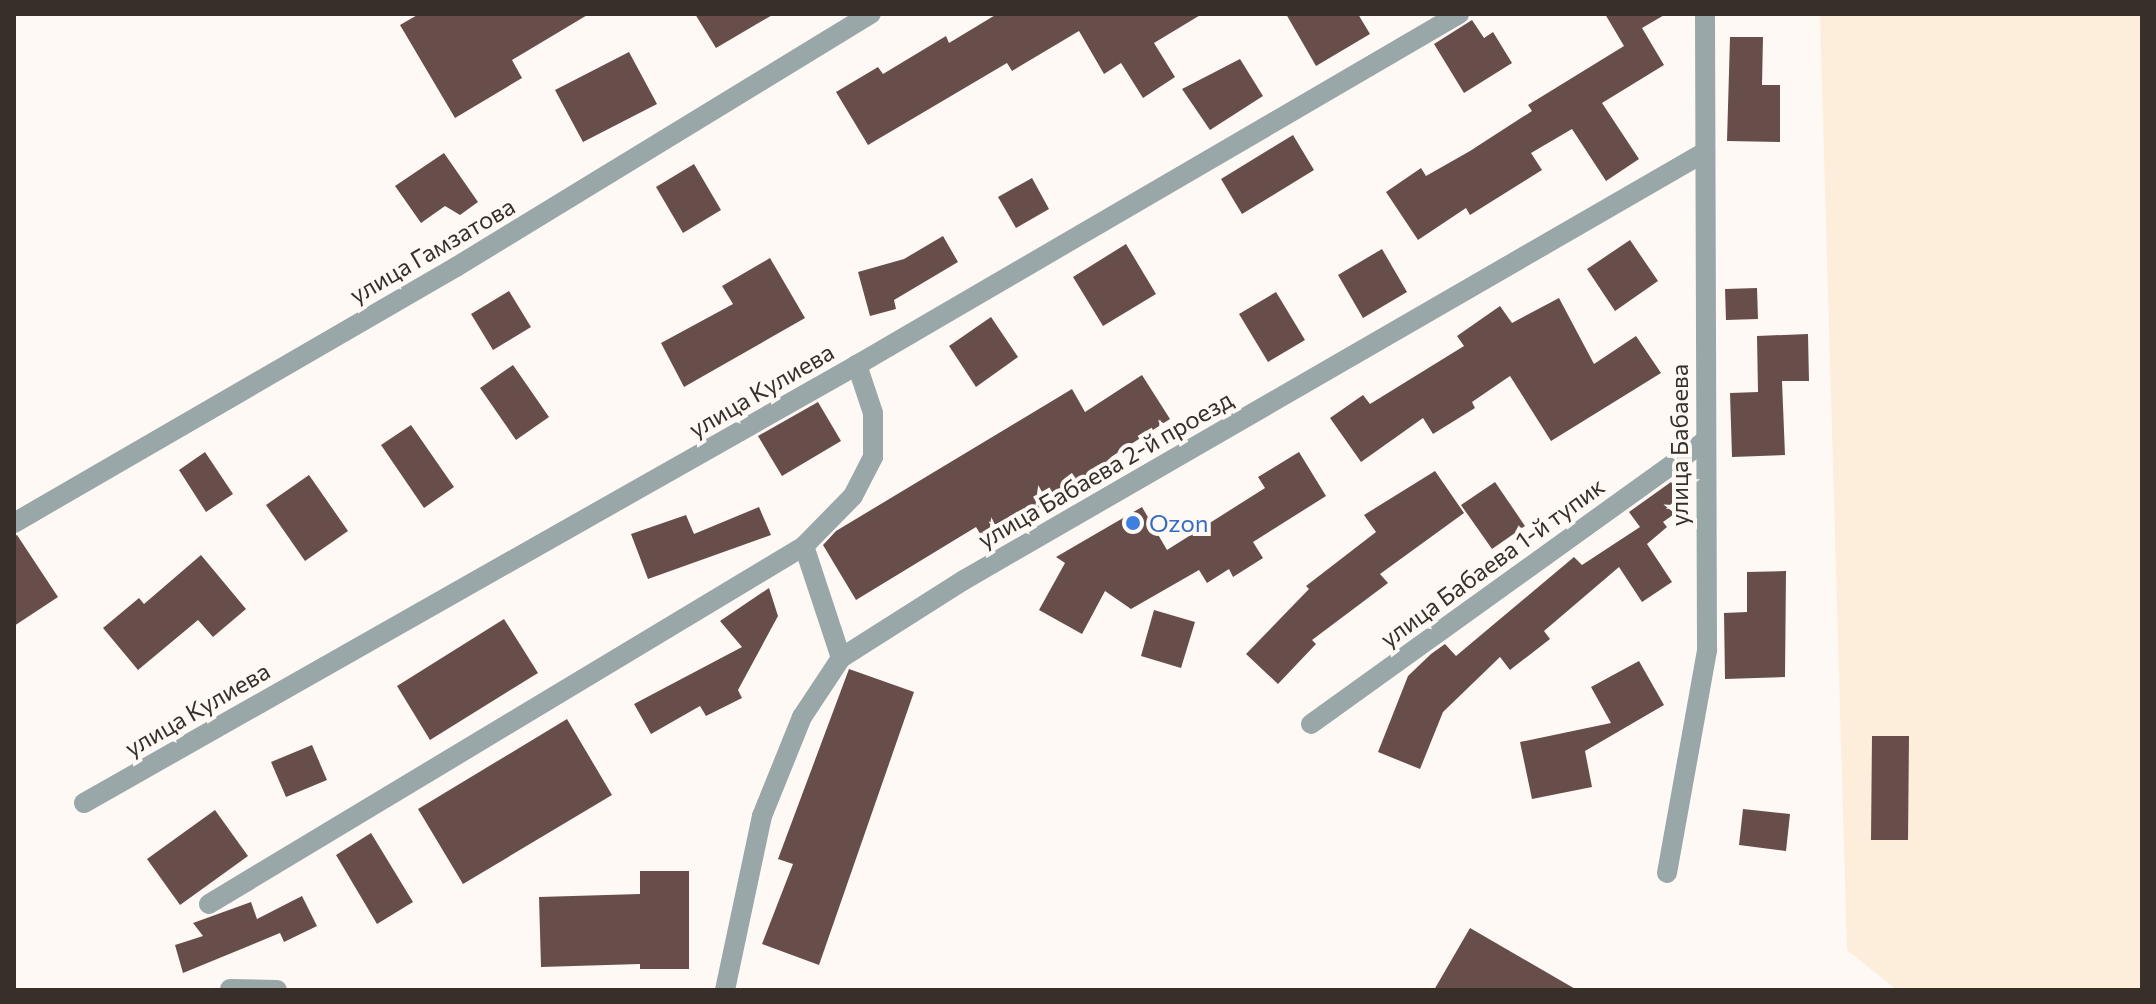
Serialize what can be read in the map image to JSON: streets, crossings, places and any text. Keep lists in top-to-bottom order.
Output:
{
  "streets": {
    "street": [
      "улица Гамзатова",
      "улица Кулиева",
      "улица Бабаева",
      "улица Бабаева 2-й проезд",
      "улица Бабаева 1-й тупик"
    ]
  },
  "crossings": [
    ["улица Бабаева", "улица Бабаева 2-й проезд"],
    ["улица Бабаева", "улица Бабаева 1-й тупик"]
  ],
  "places": ["Ozon"]
}
